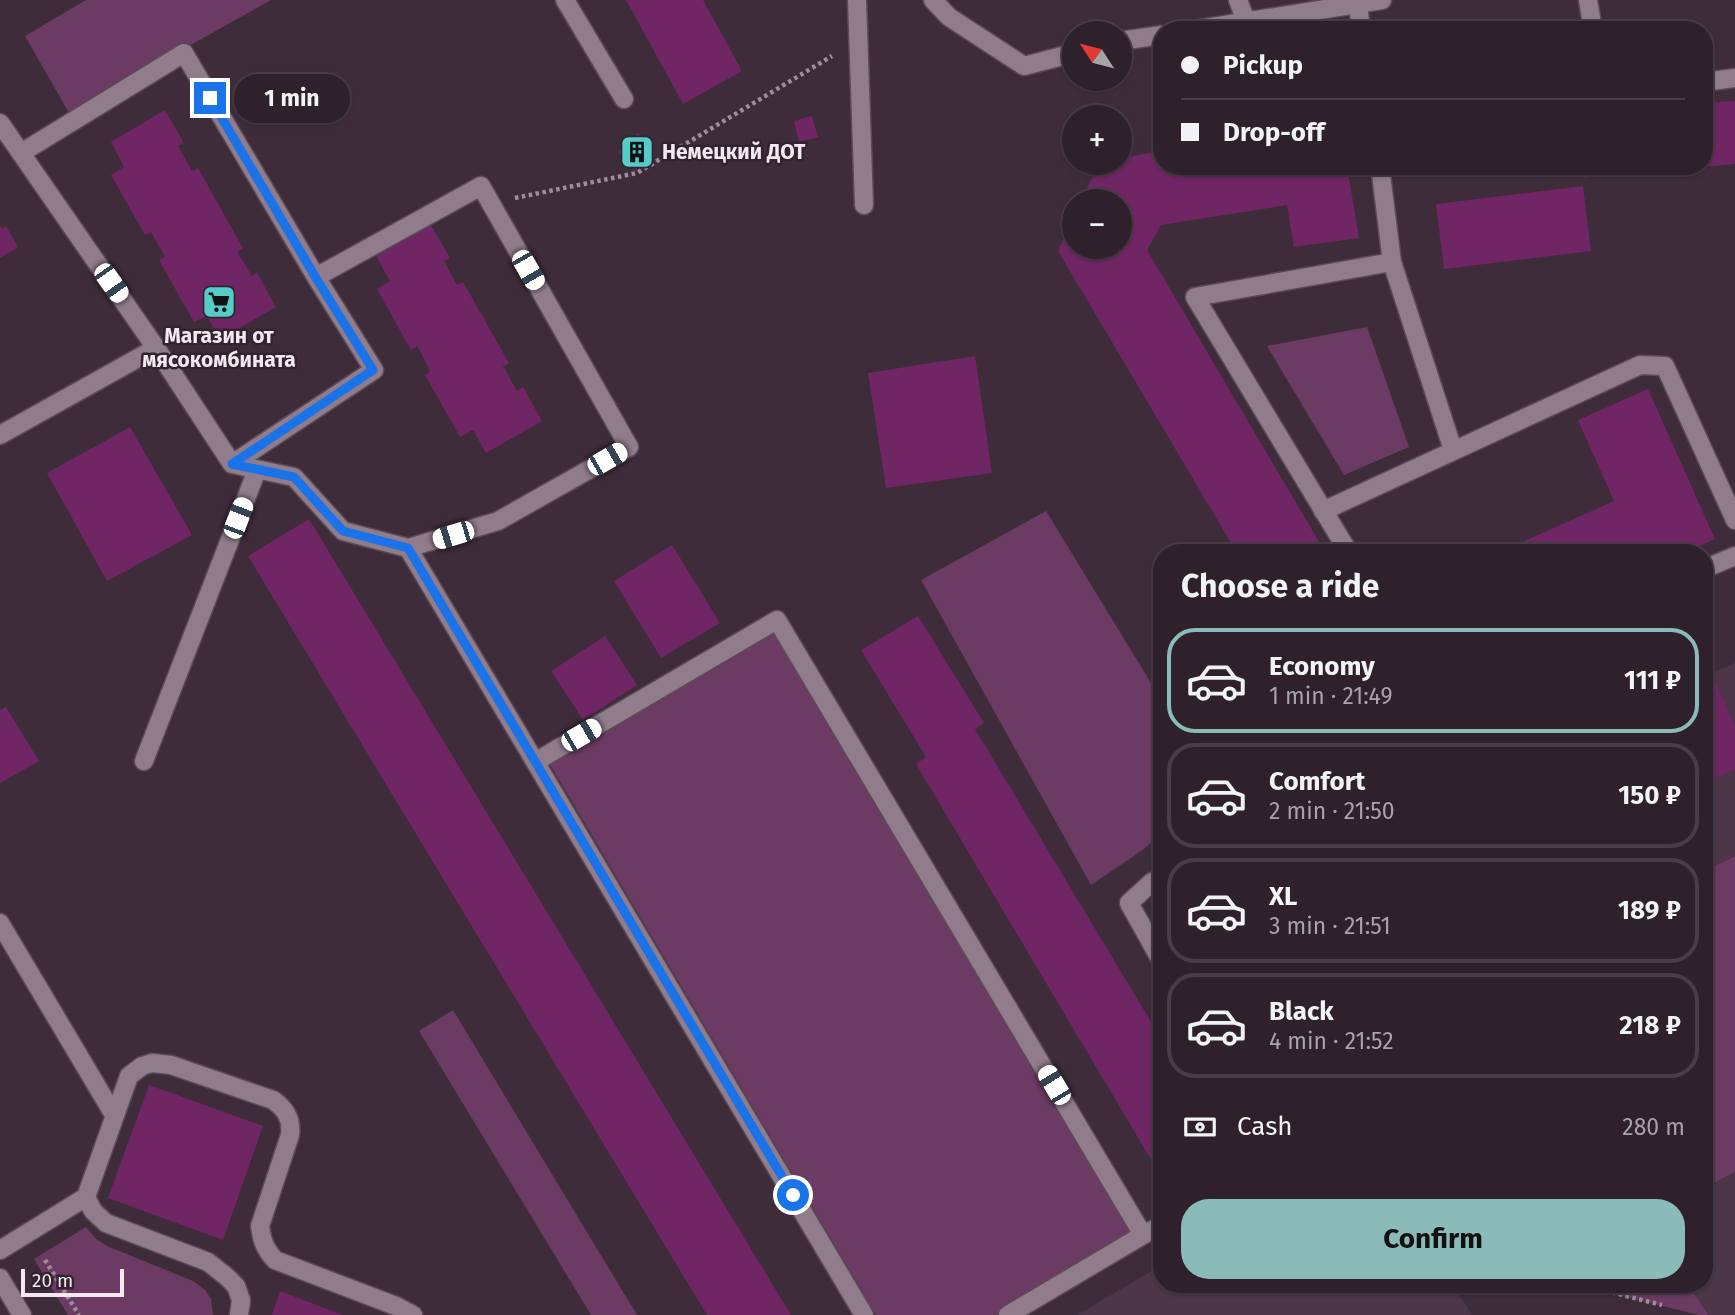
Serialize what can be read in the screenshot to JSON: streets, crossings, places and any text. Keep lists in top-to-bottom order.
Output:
{
  "places": {
    "building": ["Немецкий ДОТ"],
    "supermarket": ["Магазин от мясокомбината"]
  },
  "scale_bar": "20 m",
  "north": "top left",
  "page": {
    "map_buttons": ["+", "−"],
    "banner": ["Pickup", "Drop-off"],
    "bubble": "1 min",
    "heading": "Choose a ride",
    "list": [
      {
        "name": "Economy",
        "note": "1 min · 21:49",
        "value": "111 ₽"
      },
      {
        "name": "Comfort",
        "note": "2 min · 21:50",
        "value": "150 ₽"
      },
      {
        "name": "XL",
        "note": "3 min · 21:51",
        "value": "189 ₽"
      },
      {
        "name": "Black",
        "note": "4 min · 21:52",
        "value": "218 ₽"
      }
    ],
    "pay": ["Cash", "280 m"],
    "buttons": "Confirm",
    "scale": "20 m"
  }
}
